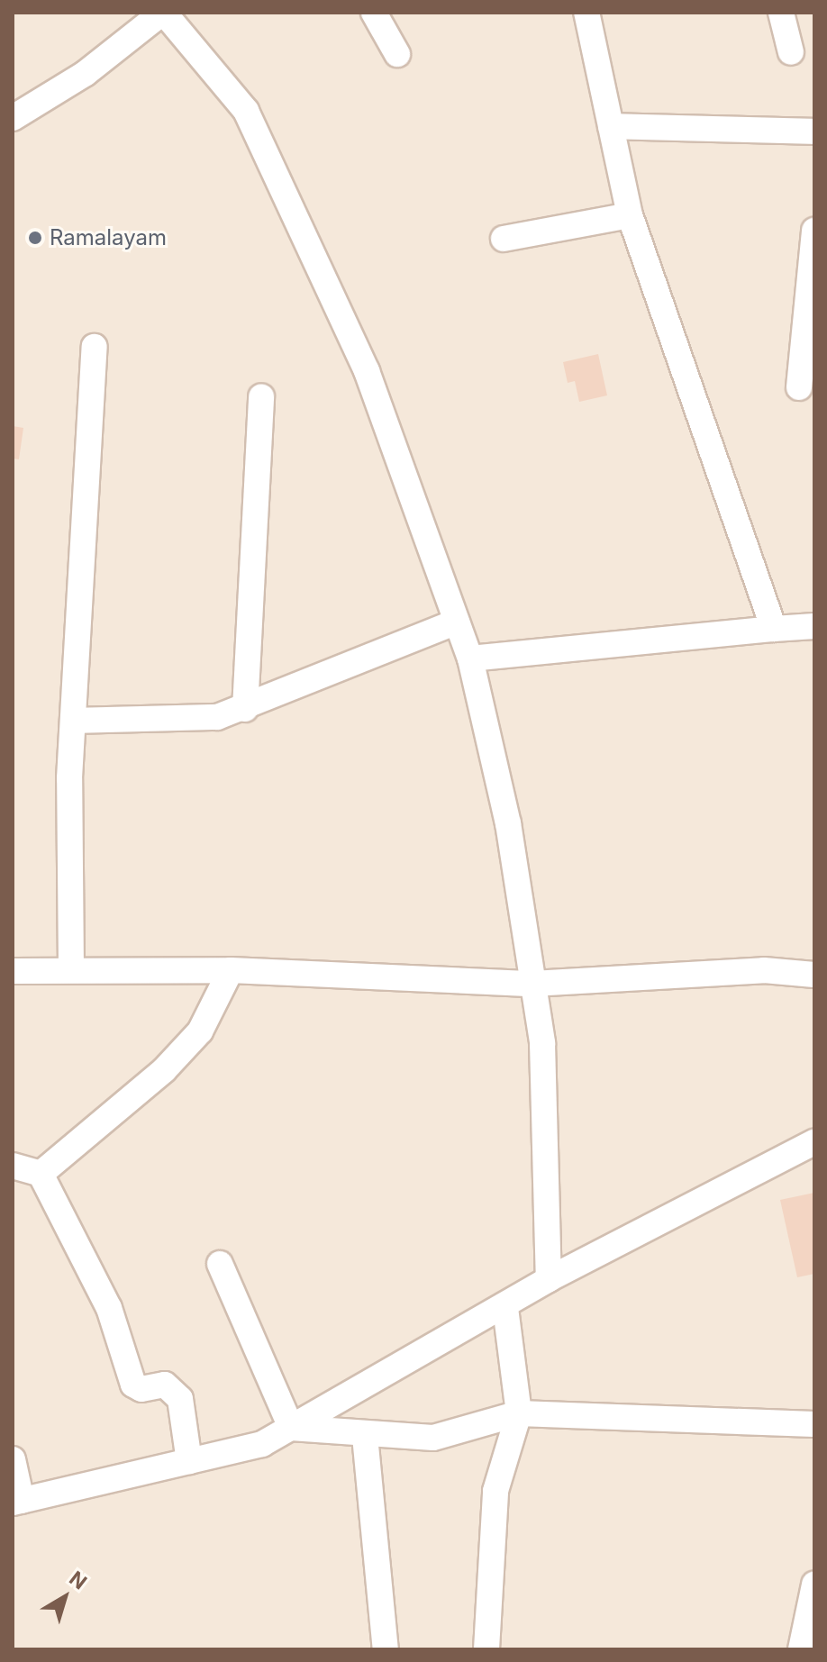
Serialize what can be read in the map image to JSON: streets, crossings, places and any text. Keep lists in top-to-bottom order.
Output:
{
  "places": ["Ramalayam"],
  "north": "top right"
}
